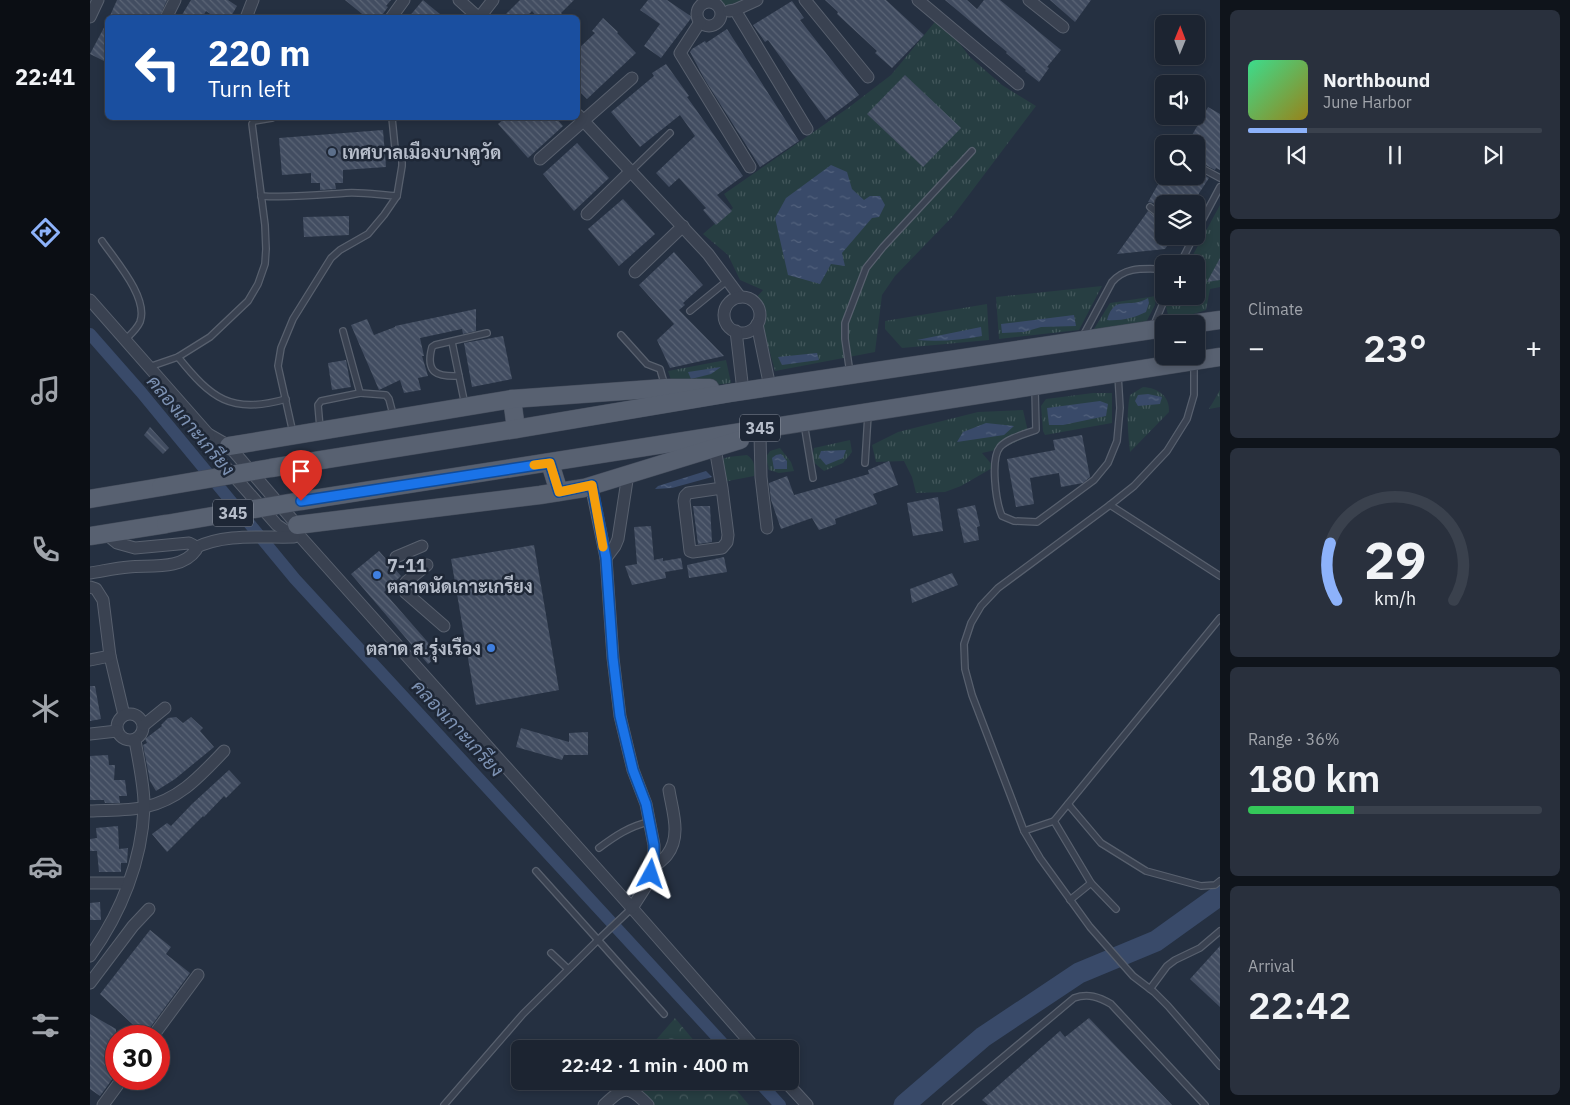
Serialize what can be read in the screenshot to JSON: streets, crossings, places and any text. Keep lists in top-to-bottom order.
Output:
{
  "streets": {
    "main road": ["345"]
  },
  "water": ["คลองเกาะเกรียง"],
  "places": ["เทศบาลเมืองบางคูวัด", "7-11 ตลาดนัดเกาะเกรียง", "ตลาด ส.รุ่งเรือง"],
  "north": "top",
  "page": {
    "tabs": "22:41",
    "map_buttons": ["+", "−"],
    "turn": ["220 m", "Turn left"],
    "song": ["Northbound", "June Harbor"],
    "tile": [
      "Climate",
      ["Range · 36%", "180 km"],
      ["Arrival", "22:42"]
    ],
    "heat": ["−", "23°", "+"],
    "limit": "30",
    "trip": "22:42 · 1 min · 400 m",
    "gauge": ["29", "km/h"]
  }
}
